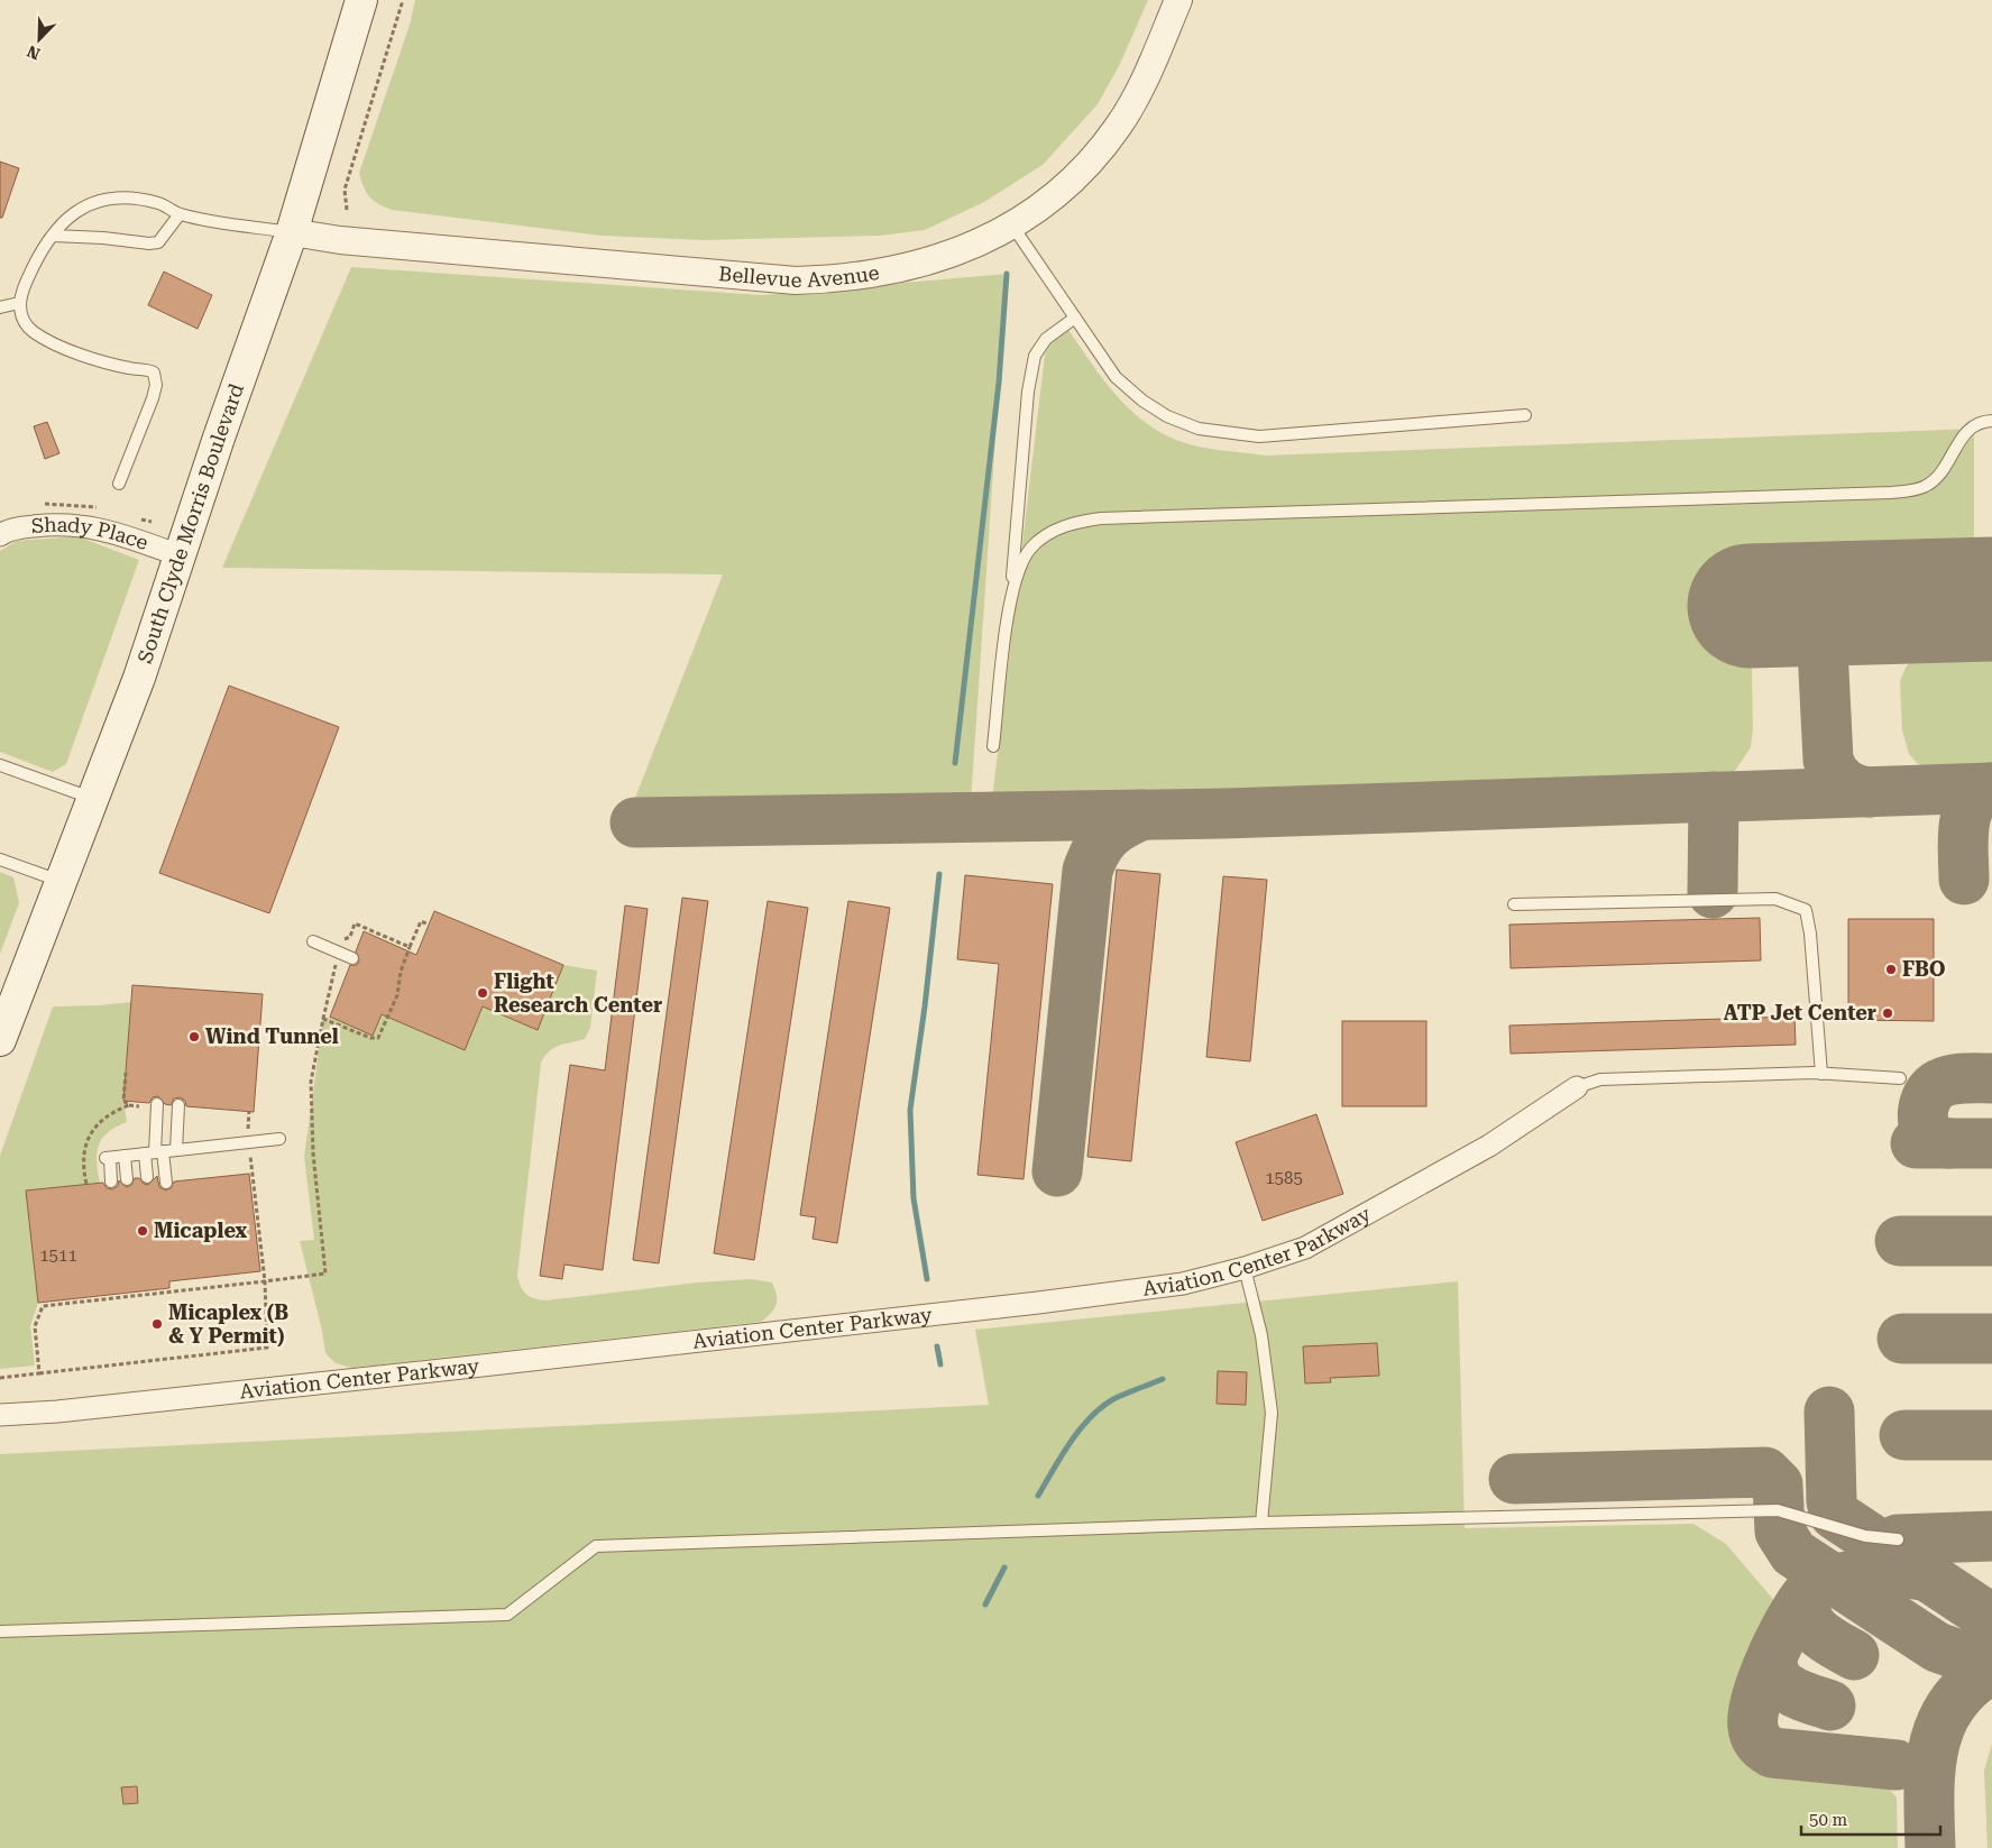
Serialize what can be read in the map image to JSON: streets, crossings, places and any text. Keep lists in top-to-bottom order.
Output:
{
  "streets": {
    "main road": ["South Clyde Morris Boulevard"],
    "street": ["Bellevue Avenue", "Shady Place", "Aviation Center Parkway"]
  },
  "crossings": [
    ["Bellevue Avenue", "South Clyde Morris Boulevard"],
    ["South Clyde Morris Boulevard", "Shady Place"]
  ],
  "places": [
    "FBO",
    "Flight Research Center",
    "ATP Jet Center",
    "Wind Tunnel",
    "Micaplex",
    "Micaplex (B & Y Permit)"
  ],
  "house_numbers": ["1585", "1511"],
  "scale_bar": "50 m",
  "north": "bottom left"
}
